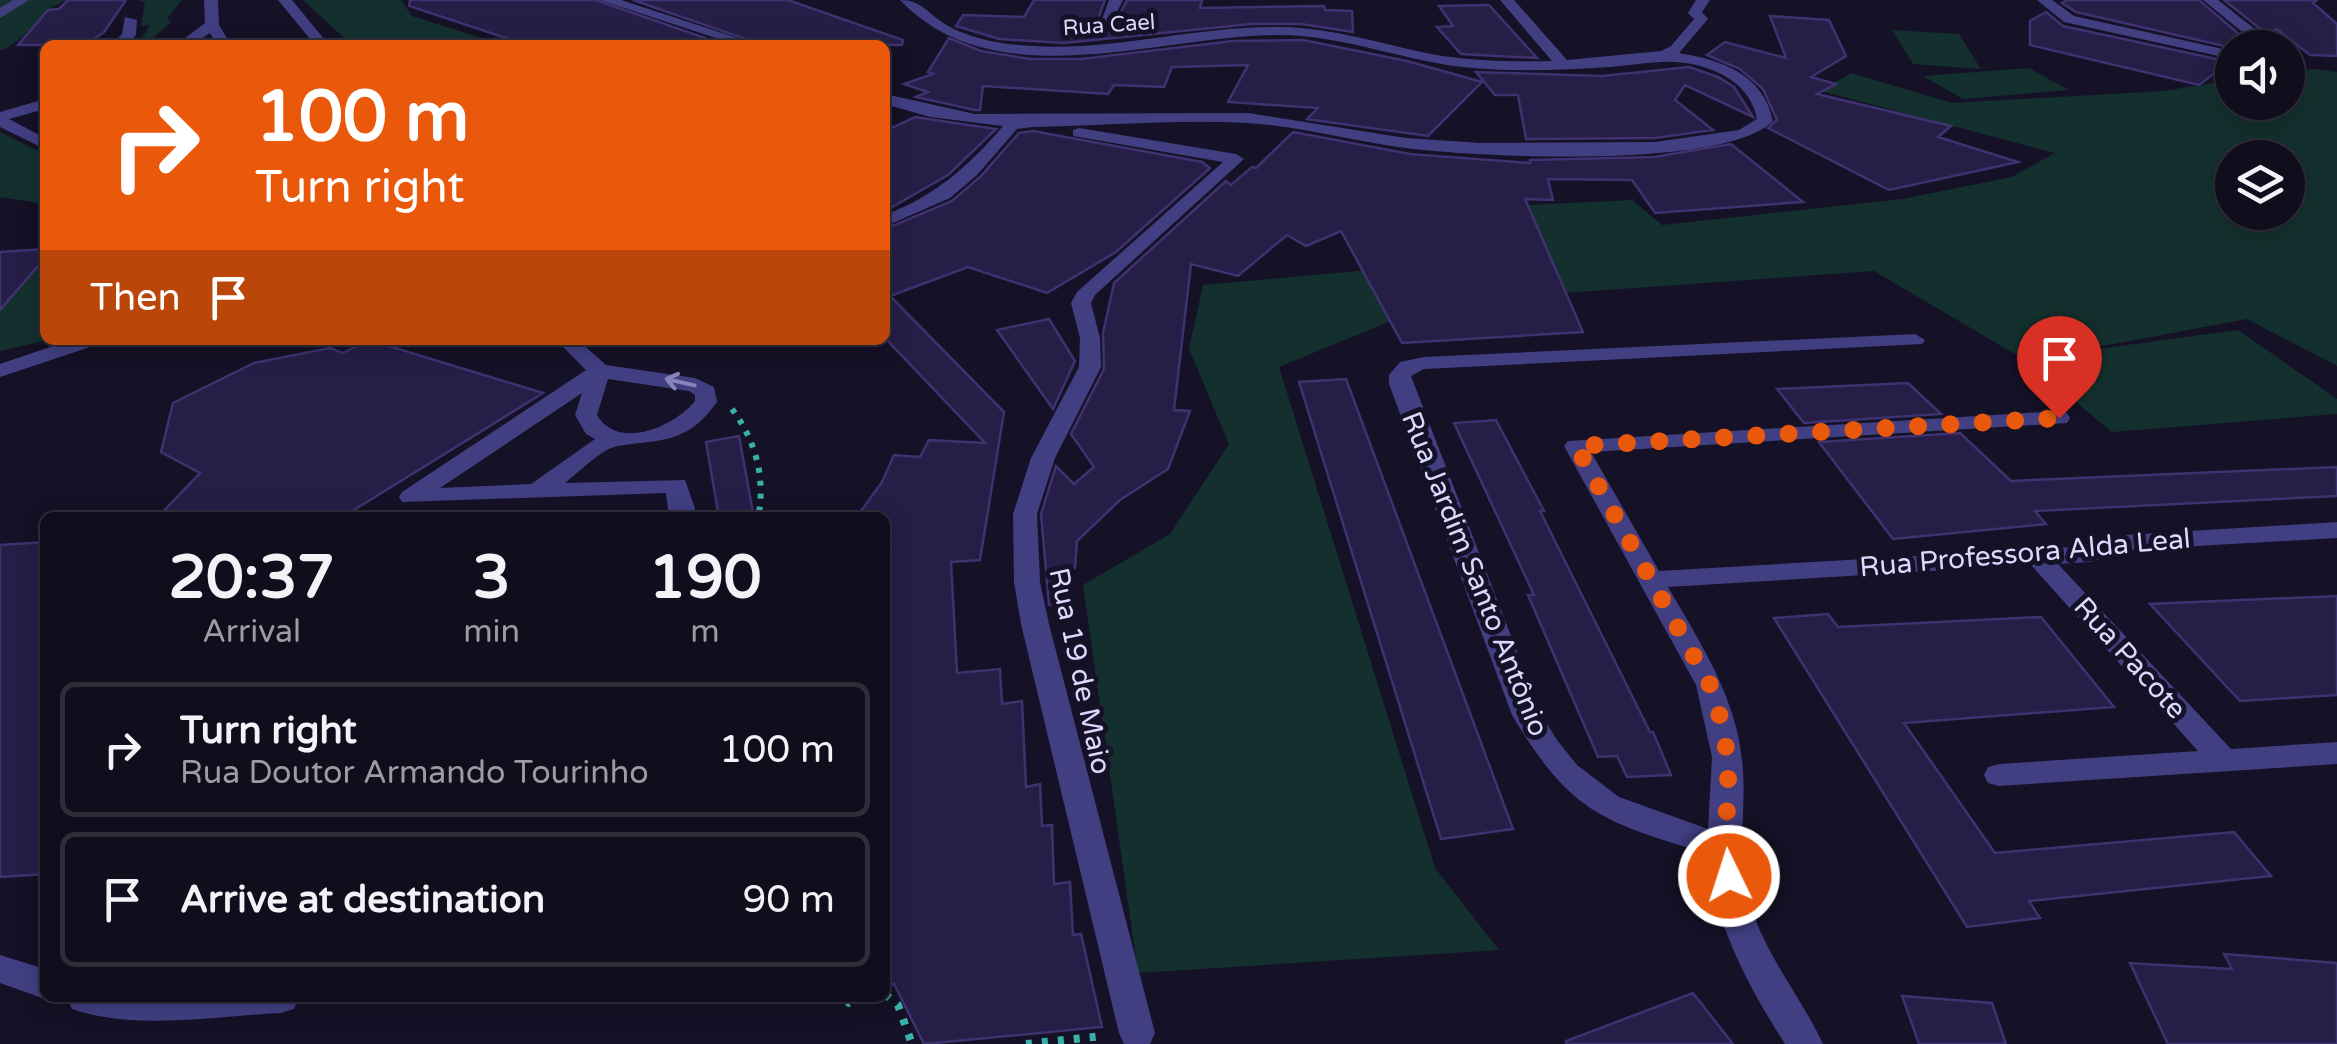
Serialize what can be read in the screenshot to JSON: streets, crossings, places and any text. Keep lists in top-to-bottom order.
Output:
{
  "streets": {
    "street": [
      "Rua Cael",
      "Rua Professora Alda Leal",
      "Rua Jardim Santo Antônio",
      "Rua Pacote",
      "Rua 19 de Maio"
    ]
  },
  "crossings": [
    ["Rua Professora Alda Leal", "Rua Pacote"]
  ],
  "page": {
    "turn": ["100 m", "Turn right"],
    "then": "Then",
    "eta": [
      "20:37",
      "Arrival",
      "3",
      "min",
      "190",
      "m"
    ],
    "list": [
      {
        "name": "Turn right",
        "note": "Rua Doutor Armando Tourinho",
        "value": "100 m"
      },
      {
        "name": "Arrive at destination",
        "value": "90 m"
      }
    ]
  }
}
